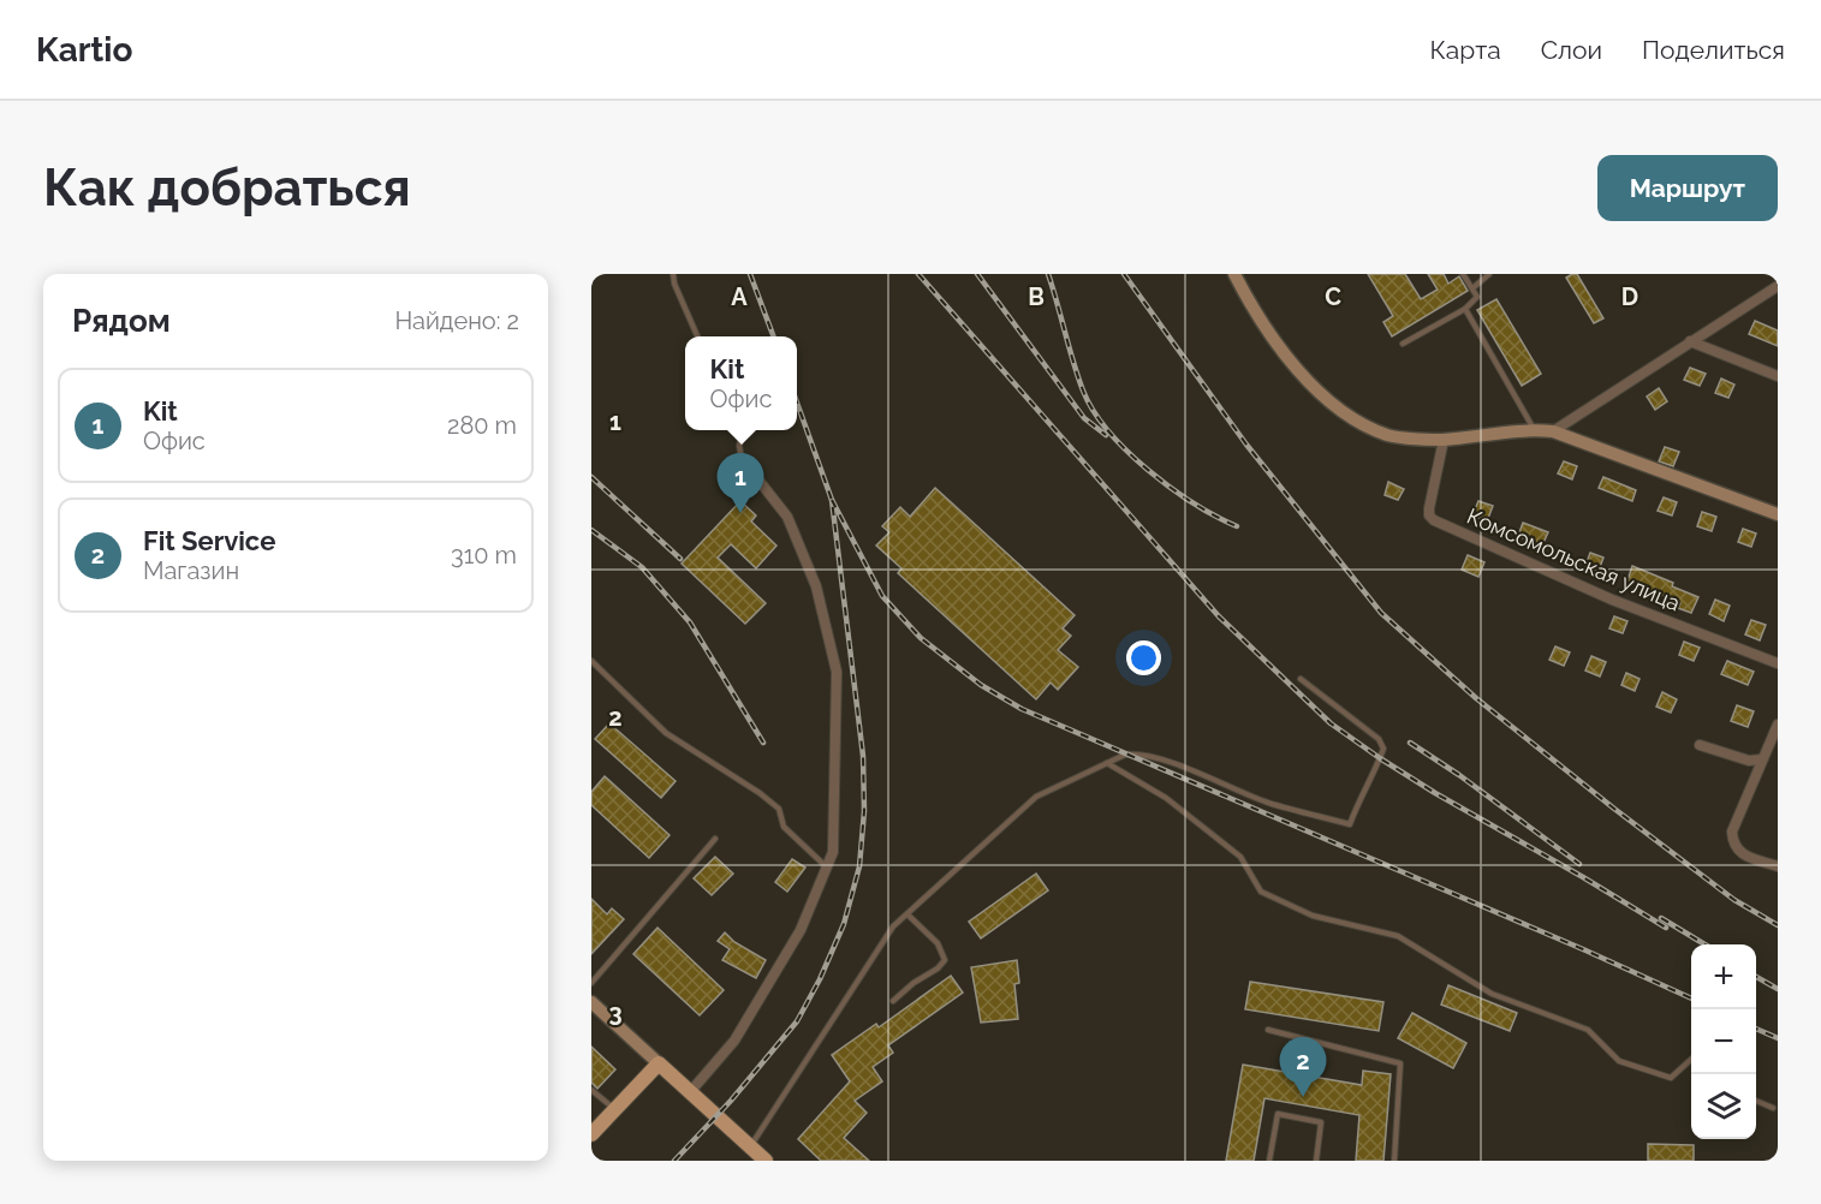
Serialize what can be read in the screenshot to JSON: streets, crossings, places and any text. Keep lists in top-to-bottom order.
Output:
{
  "streets": {
    "street": ["Комсомольская улица"]
  },
  "page": {
    "header": "Kartio",
    "nav": ["Карта", "Слои", "Поделиться"],
    "buttons": "Маршрут",
    "title": "Как добраться",
    "heading": ["Рядом", "Найдено: 2"],
    "popup": ["Kit", "Офис"],
    "list": [
      {
        "mark": "1",
        "name": "Kit",
        "note": "Офис",
        "value": "280 m"
      },
      {
        "mark": "2",
        "name": "Fit Service",
        "note": "Магазин",
        "value": "310 m"
      }
    ],
    "pins": ["1", "2"],
    "map_buttons": ["+", "−"]
  },
  "grid": {
    "columns": [
      "A",
      "B",
      "C",
      "D"
    ],
    "rows": ["1", "2", "3"]
  }
}
